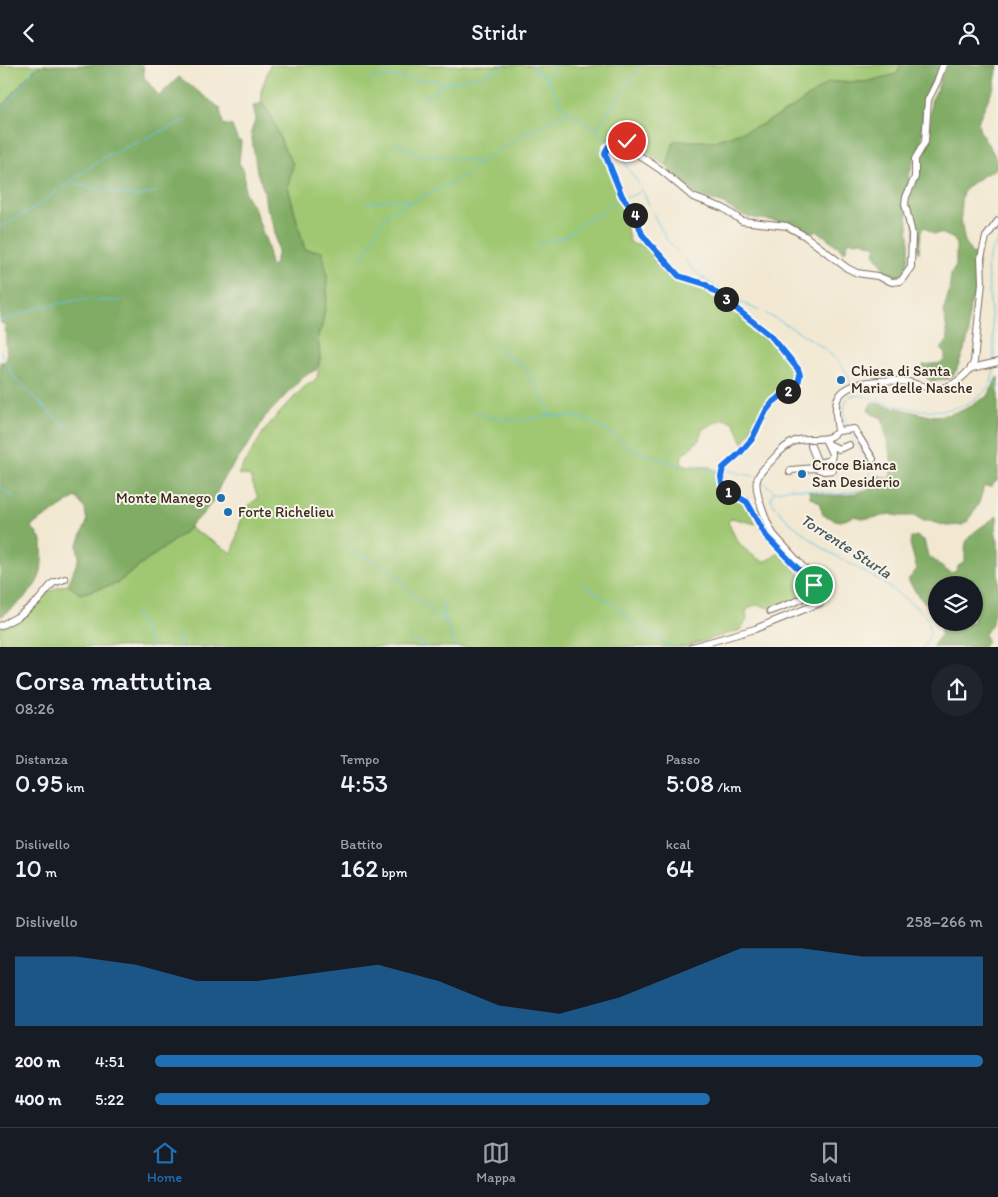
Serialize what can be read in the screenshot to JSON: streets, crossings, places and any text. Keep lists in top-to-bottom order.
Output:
{
  "water": ["Torrente Sturla"],
  "places": [
    "Chiesa di Santa Maria delle Nasche",
    "Croce Bianca San Desiderio",
    "Monte Manego",
    "Forte Richelieu"
  ],
  "page": {
    "header": "Stridr",
    "pins": [
      "4",
      "3",
      "2",
      "1"
    ],
    "heading": ["Corsa mattutina", "08:26"],
    "stats": [
      ["Distanza", "0.95 km"],
      ["Tempo", "4:53"],
      ["Passo", "5:08 /km"],
      ["Dislivello", "10 m"],
      ["Battito", "162 bpm"],
      ["kcal", "64"]
    ],
    "chart": ["Dislivello", "258–266 m"],
    "list": [
      {
        "name": "200 m",
        "note": "4:51"
      },
      {
        "name": "400 m",
        "note": "5:22"
      }
    ],
    "tabs": ["Home", "Mappa", "Salvati"]
  }
}
